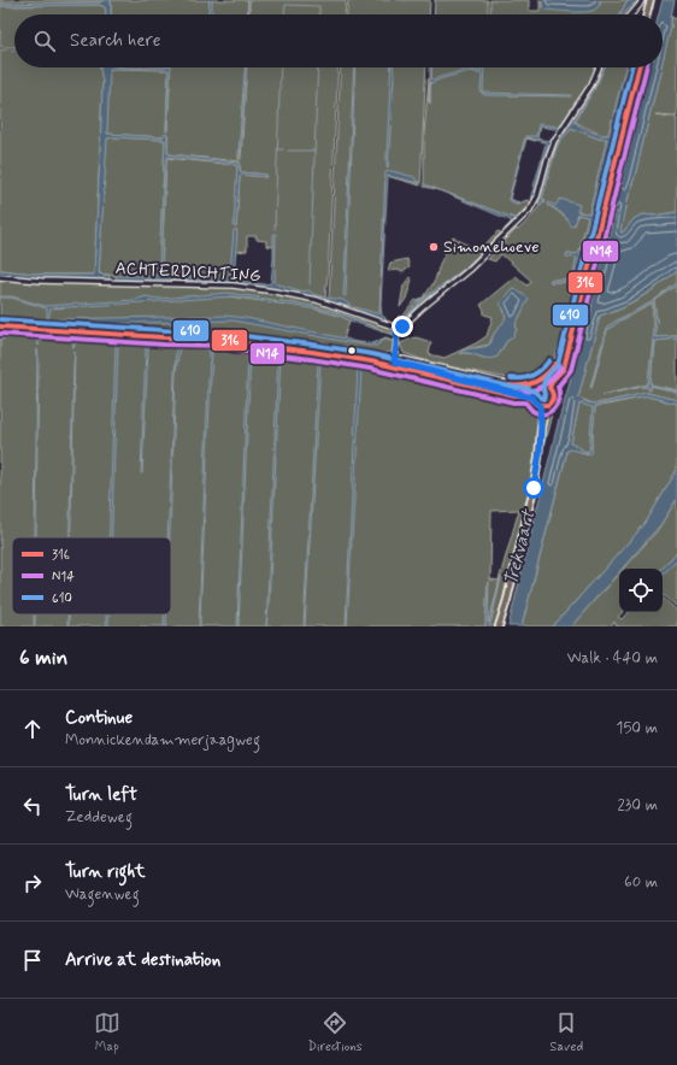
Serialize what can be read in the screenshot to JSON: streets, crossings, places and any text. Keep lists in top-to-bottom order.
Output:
{
  "streets": {
    "street": ["ACHTERDICHTING"]
  },
  "water": ["Trekvaart"],
  "places": ["Simonehoeve"],
  "lines": ["transit line 316", "transit line N14", "transit line 610"],
  "legend": ["316", "N14", "610"],
  "page": {
    "search": "Search here",
    "heading": ["6 min", "Walk · 440 m"],
    "list": [
      ["Continue", "Monnickendammerjaagweg", "150 m"],
      ["Turn left", "Zeddeweg", "230 m"],
      ["Turn right", "Wagenweg", "60 m"],
      "Arrive at destination"
    ],
    "nav": ["Map", "Directions", "Saved"]
  }
}
